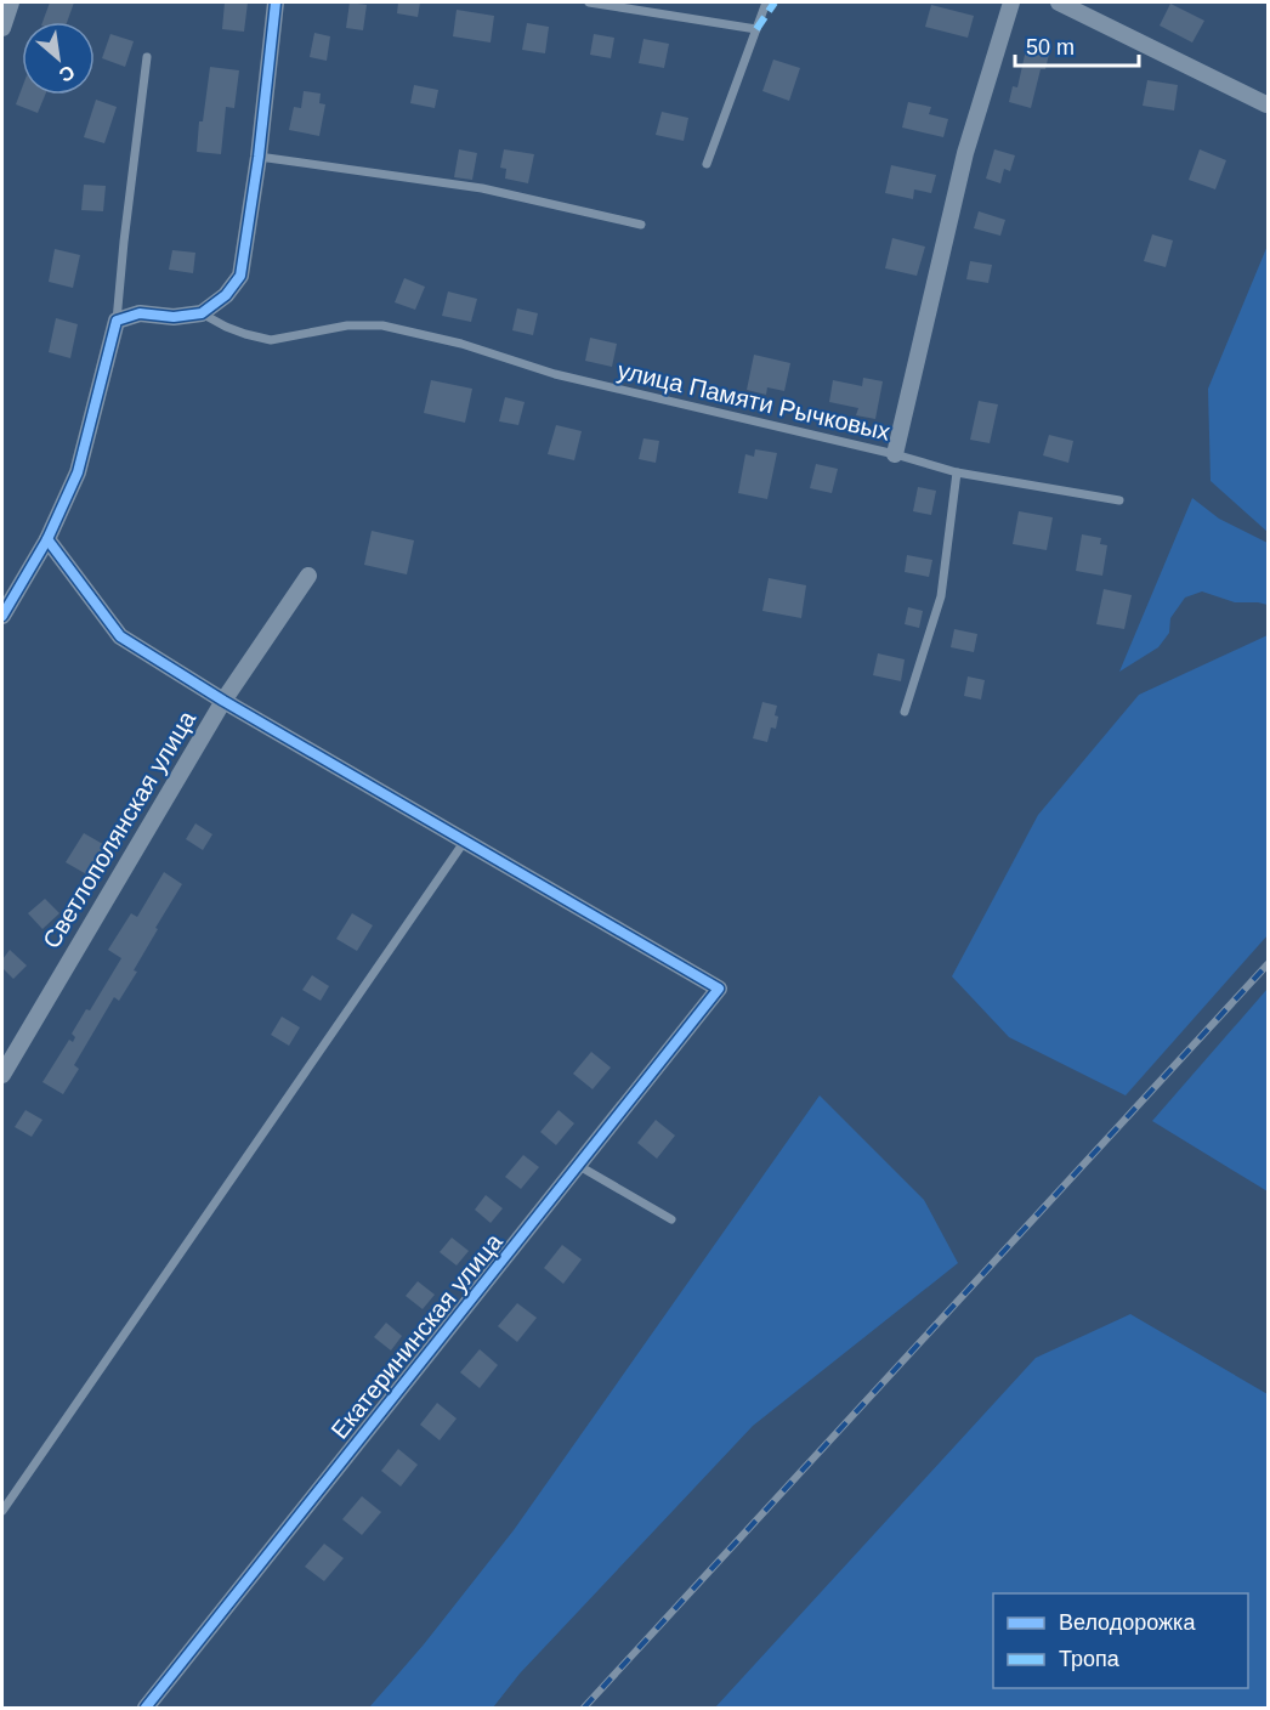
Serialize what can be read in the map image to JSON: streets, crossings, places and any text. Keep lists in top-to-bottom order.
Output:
{
  "streets": {
    "street": ["Светлополянская улица", "Екатерининская улица"],
    "lane": ["улица Памяти Рычковых"]
  },
  "legend": ["Велодорожка", "Тропа"],
  "scale_bar": "50 m",
  "north": "bottom right"
}
